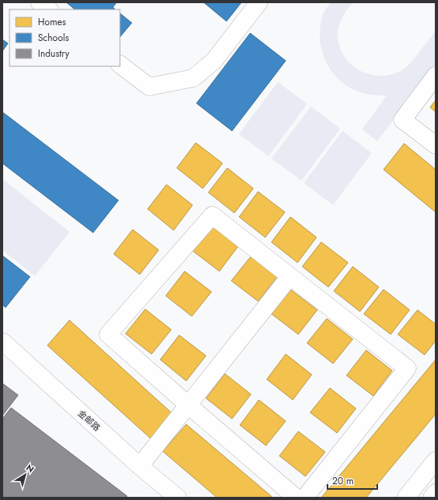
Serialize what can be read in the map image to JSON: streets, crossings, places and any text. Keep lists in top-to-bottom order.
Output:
{
  "streets": {
    "street": ["金邮路"]
  },
  "legend": ["Homes", "Schools", "Industry"],
  "scale_bar": "20 m",
  "north": "top right"
}
